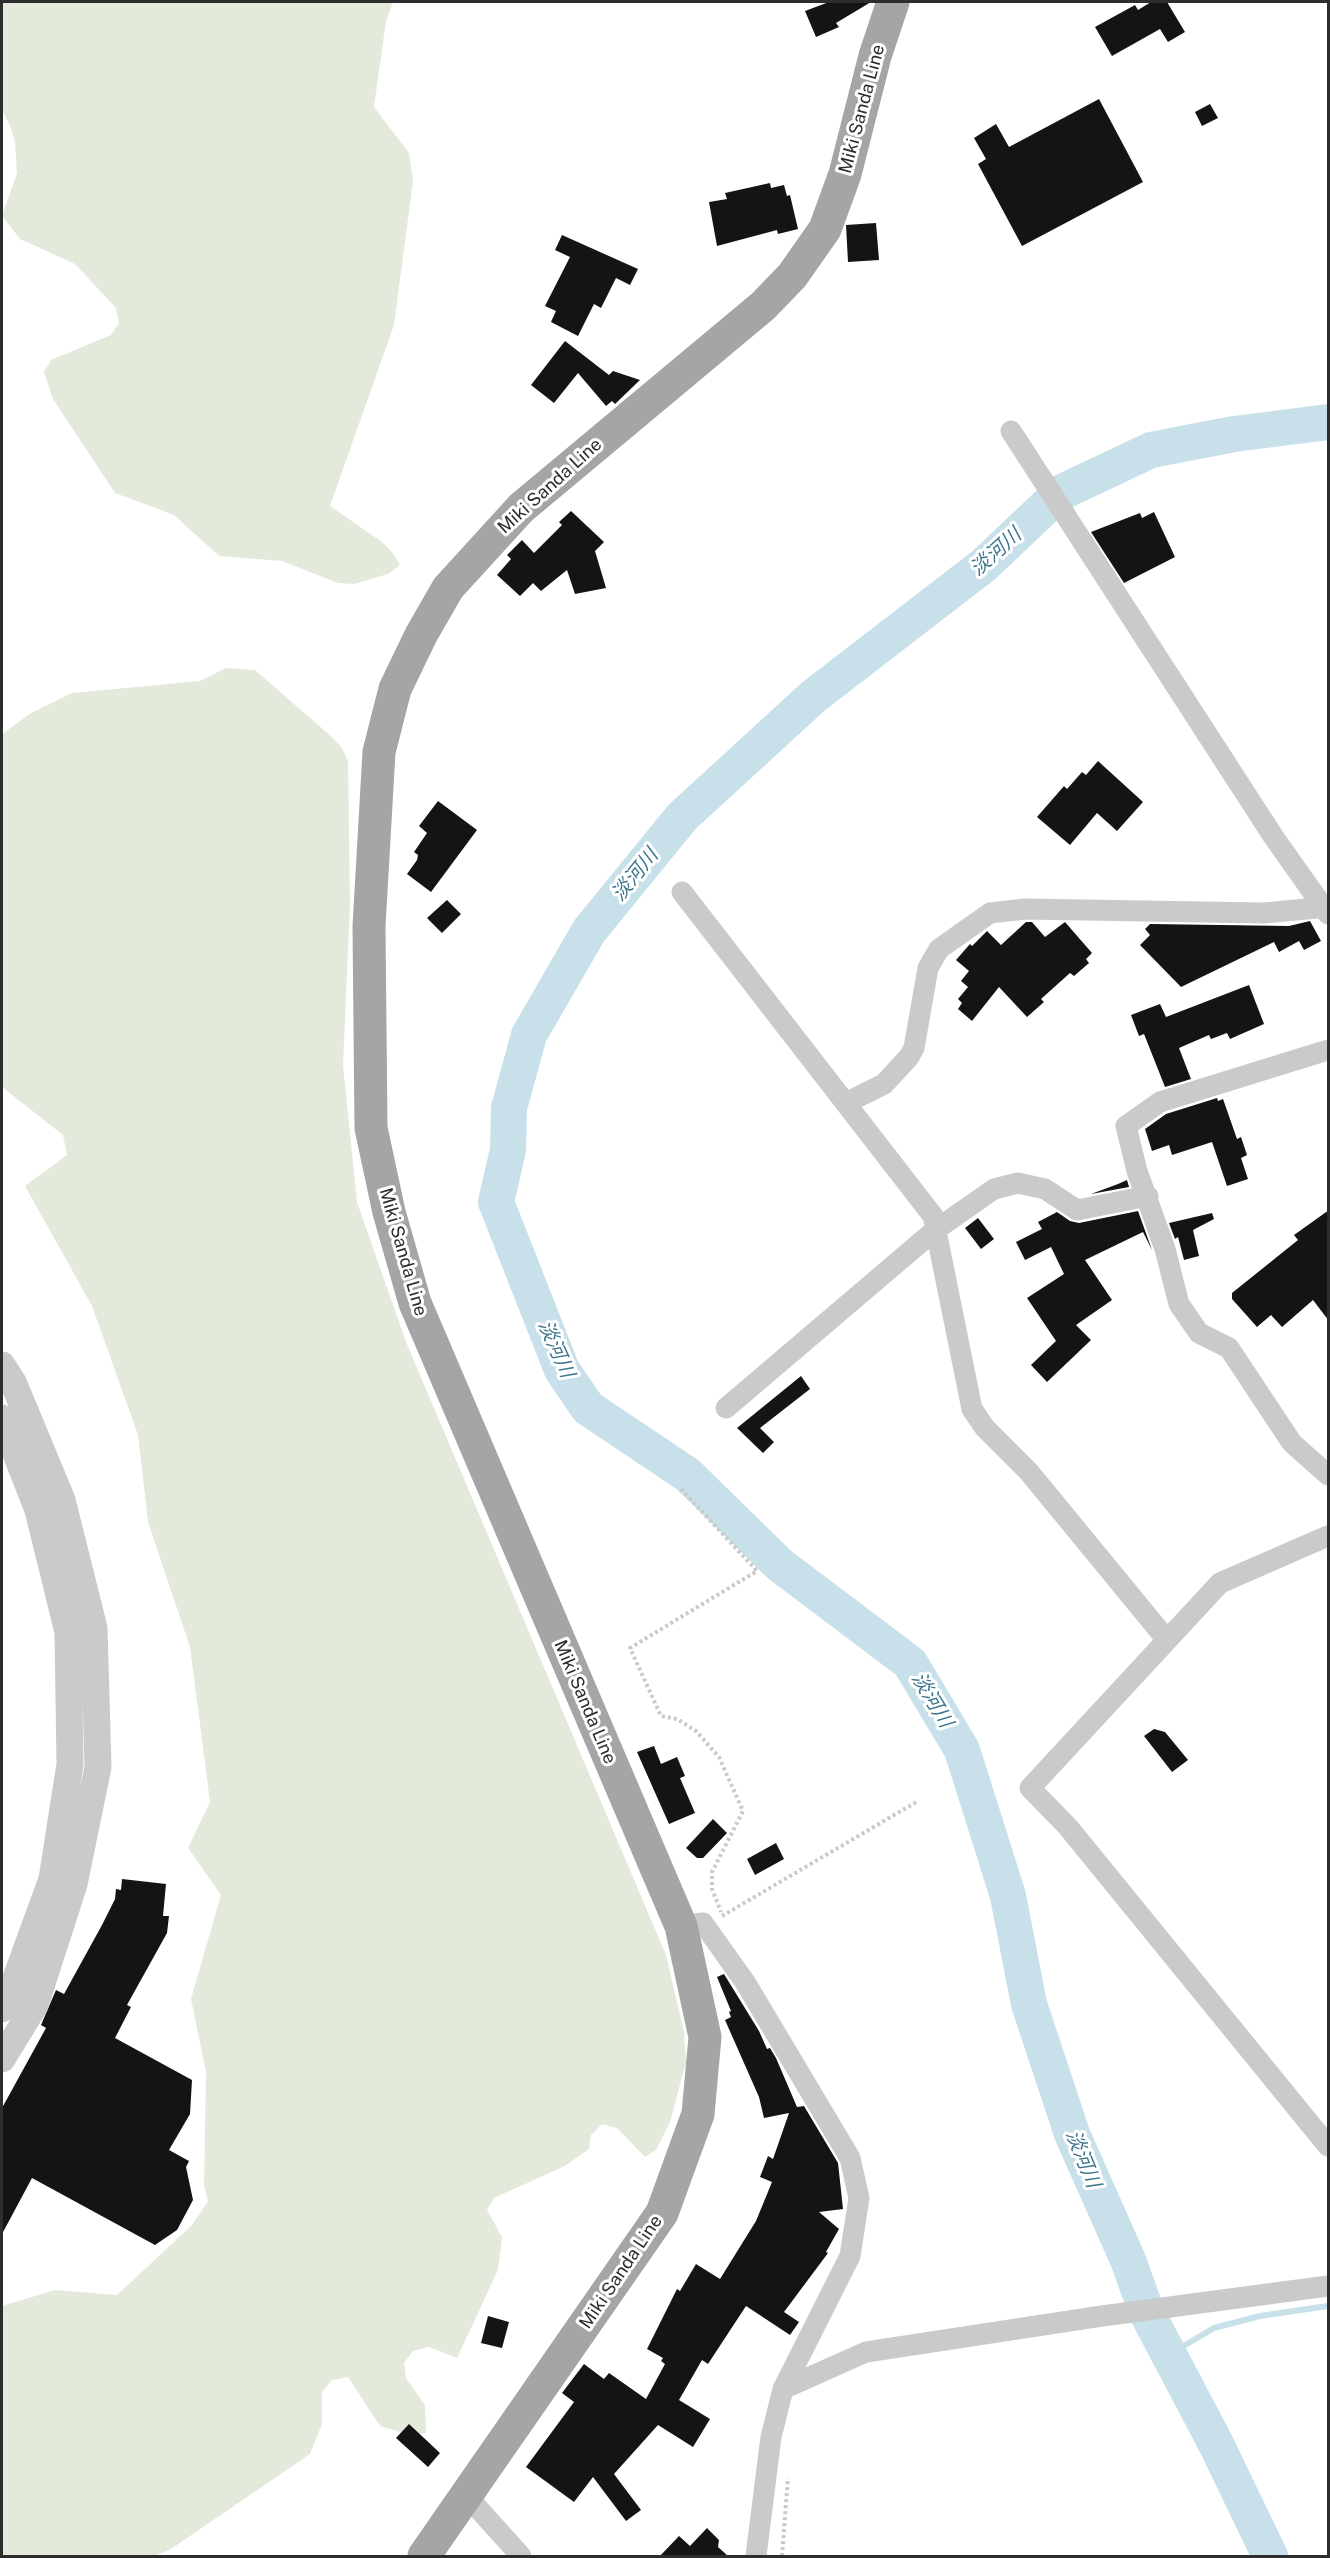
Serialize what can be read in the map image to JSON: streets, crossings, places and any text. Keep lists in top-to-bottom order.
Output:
{
  "streets": {
    "main road": ["Miki Sanda Line"]
  },
  "water": ["淡河川"]
}
